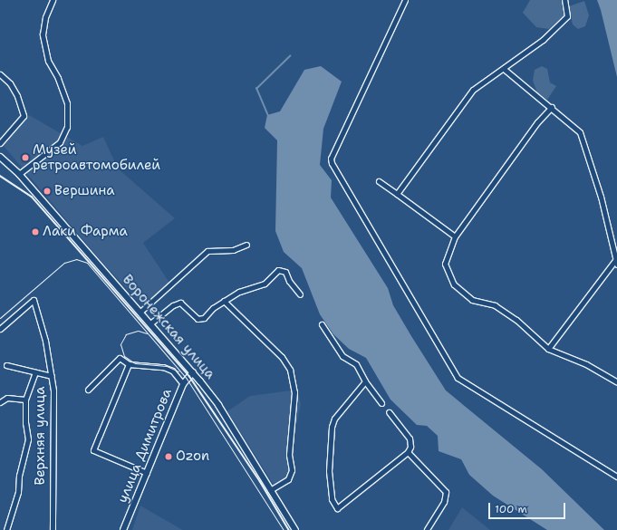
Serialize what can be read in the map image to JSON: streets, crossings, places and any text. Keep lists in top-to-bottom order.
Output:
{
  "streets": {
    "street": ["Воронежская улица", "Верхняя улица", "улица Димитрова"]
  },
  "crossings": [
    ["Воронежская улица", "улица Димитрова"]
  ],
  "places": [
    "Музей ретроавтомобилей",
    "Вершина",
    "Лаки Фарма",
    "Ozon"
  ],
  "scale_bar": "100 m"
}
